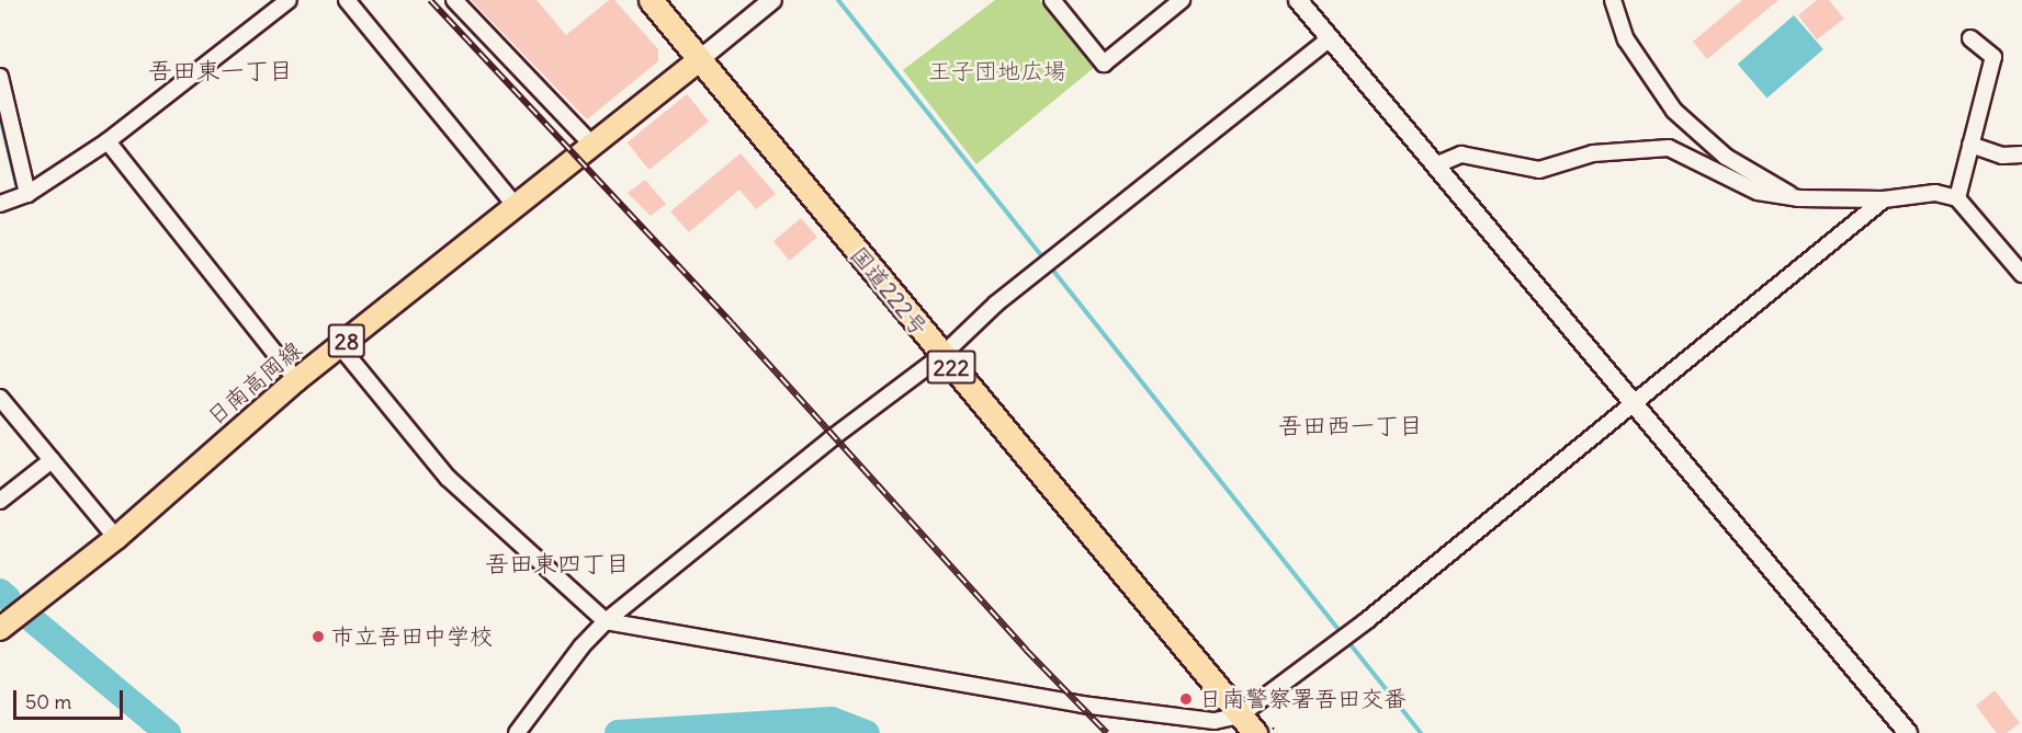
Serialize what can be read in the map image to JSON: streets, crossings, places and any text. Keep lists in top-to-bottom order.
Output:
{
  "streets": {
    "highway": ["国道222号", "222"],
    "main road": ["28", "日南高岡線"]
  },
  "crossings": [
    ["国道222号", "日南高岡線"]
  ],
  "districts": ["吾田東一丁目", "吾田西一丁目", "吾田東四丁目"],
  "parks": ["王子団地広場"],
  "places": ["市立吾田中学校", "日南警察署吾田交番"],
  "scale_bar": "50 m"
}
